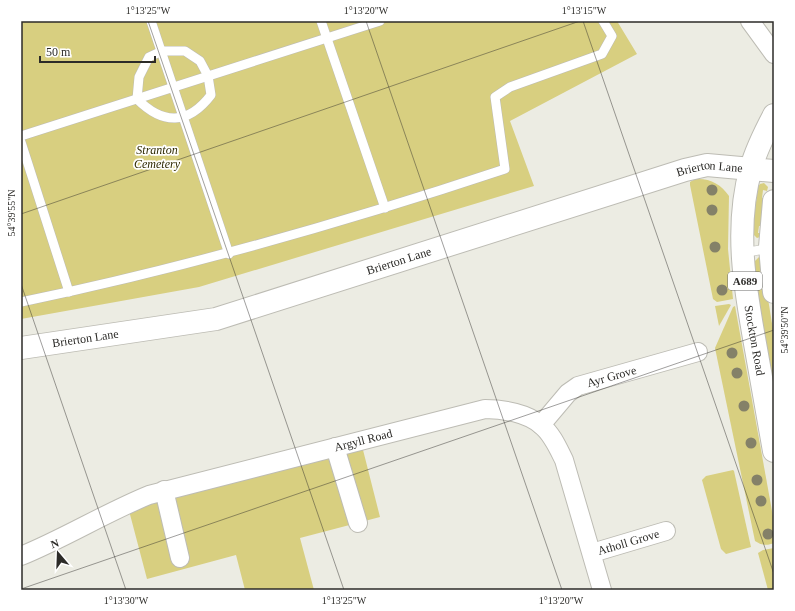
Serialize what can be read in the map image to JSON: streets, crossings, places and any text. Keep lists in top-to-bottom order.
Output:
{
  "streets": {
    "main road": ["Brierton Lane", "A689", "Stockton Road"],
    "street": ["Ayr Grove", "Argyll Road", "Atholl Grove"]
  },
  "crossings": [
    ["Brierton Lane", "Stockton Road"],
    ["Ayr Grove", "Argyll Road"]
  ],
  "parks": ["Stranton Cemetery"],
  "scale_bar": "50 m",
  "north": "top",
  "coordinates": [
    "1°13'25\"W",
    "1°13'20\"W",
    "1°13'15\"W",
    "54°39'55\"N",
    "54°39'50\"N",
    "1°13'30\"W"
  ]
}
